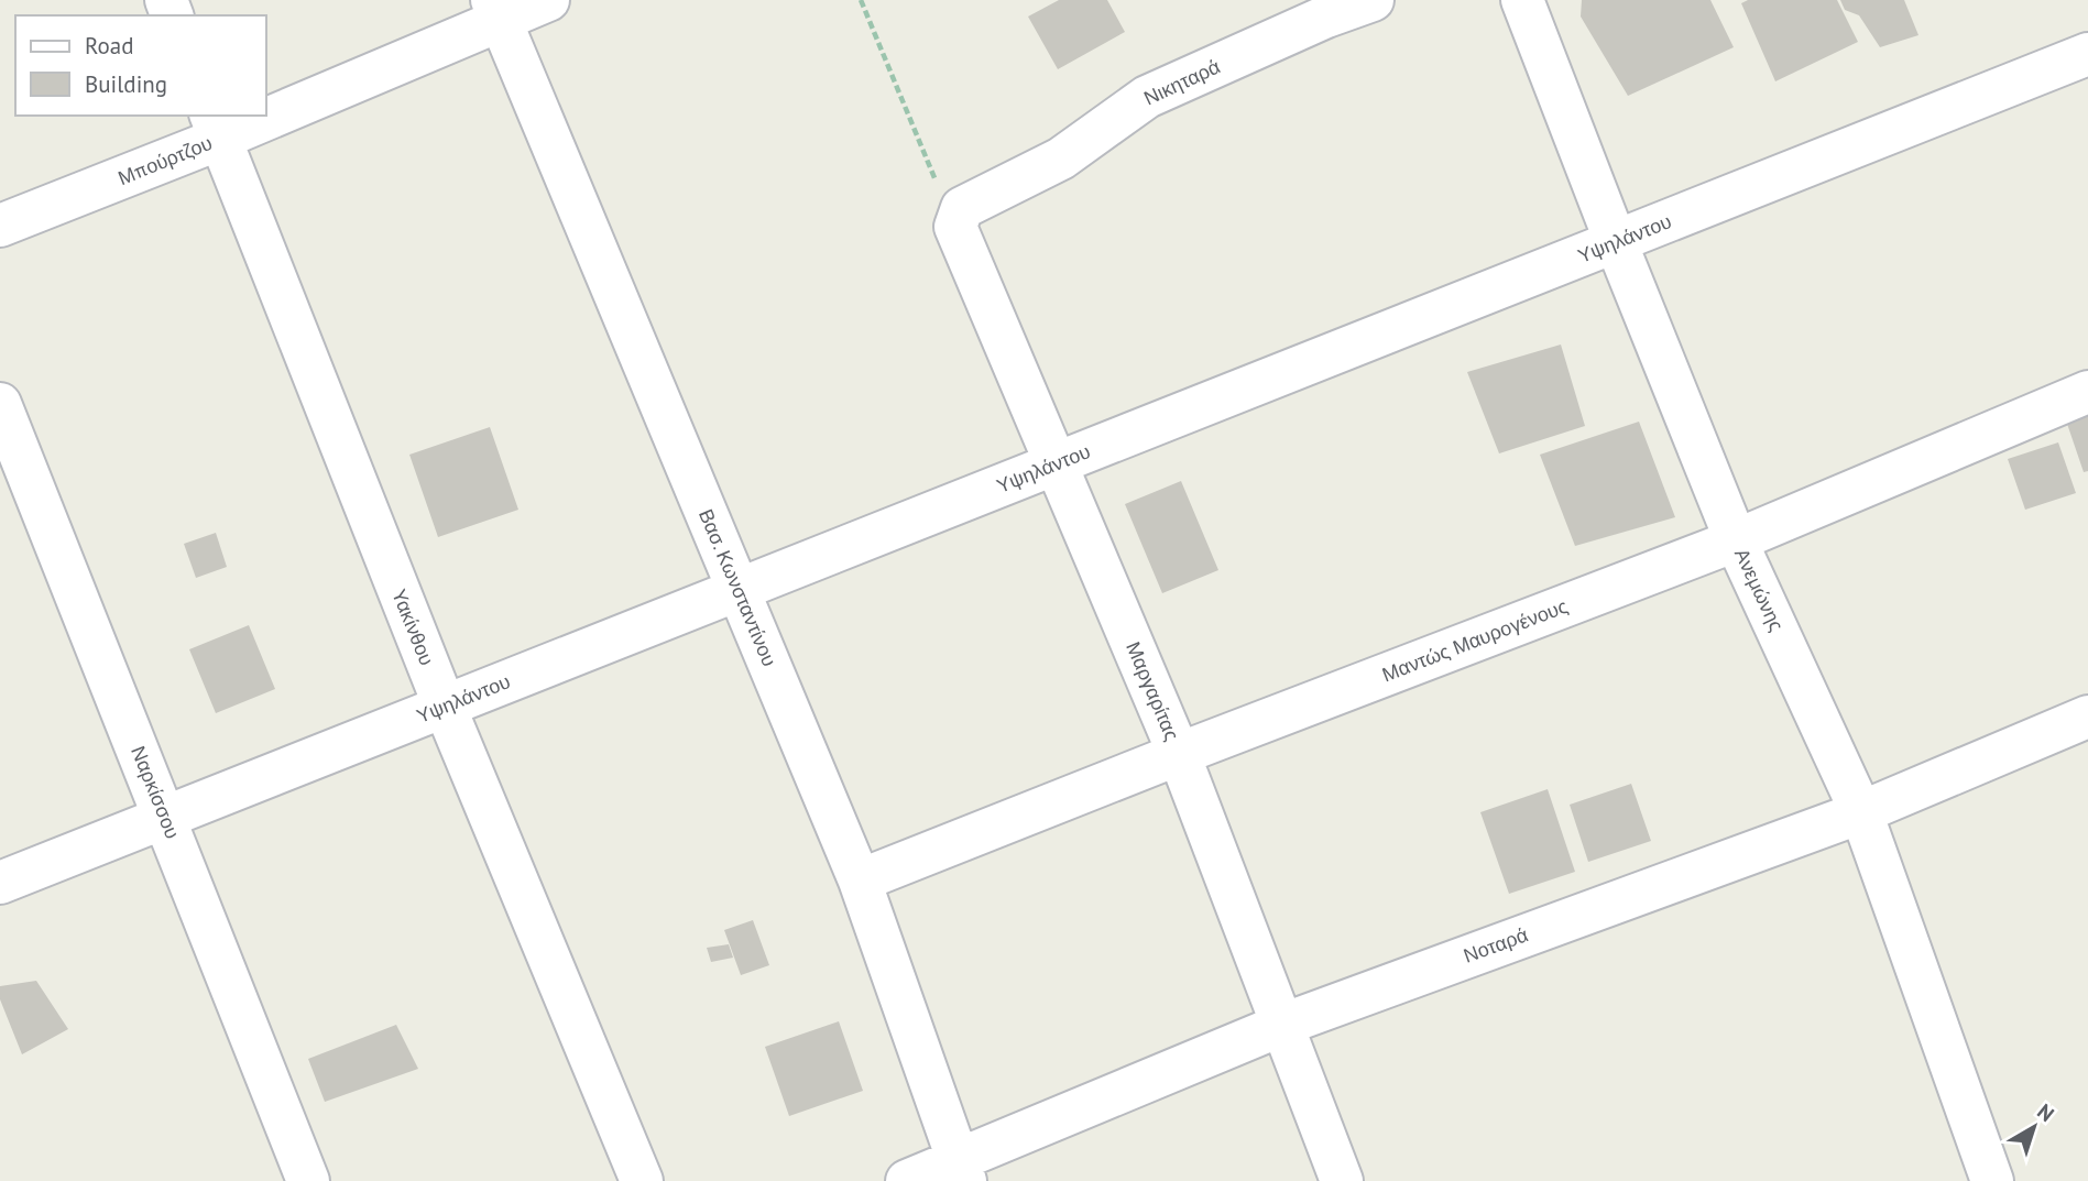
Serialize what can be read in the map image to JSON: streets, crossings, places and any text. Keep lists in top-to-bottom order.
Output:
{
  "streets": {
    "street": [
      "Νικηταρά",
      "Μπούρτζου",
      "Υψηλάντου",
      "Βασ. Κωνσταντίνου",
      "Ανεμώνης",
      "Υακίνθου",
      "Μαντώς Μαυρογένους",
      "Μαργαρίτας",
      "Ναρκίσσου",
      "Νοταρά"
    ]
  },
  "crossings": [
    ["Νικηταρά", "Μαργαρίτας"],
    ["Μπούρτζου", "Βασ. Κωνσταντίνου"],
    ["Μπούρτζου", "Υακίνθου"],
    ["Υψηλάντου", "Βασ. Κωνσταντίνου"],
    ["Υψηλάντου", "Ανεμώνης"],
    ["Υψηλάντου", "Υακίνθου"],
    ["Υψηλάντου", "Μαργαρίτας"],
    ["Υψηλάντου", "Ναρκίσσου"],
    ["Βασ. Κωνσταντίνου", "Μαντώς Μαυρογένους"],
    ["Βασ. Κωνσταντίνου", "Νοταρά"],
    ["Ανεμώνης", "Μαντώς Μαυρογένους"],
    ["Ανεμώνης", "Νοταρά"],
    ["Μαντώς Μαυρογένους", "Μαργαρίτας"],
    ["Μαργαρίτας", "Νοταρά"]
  ],
  "legend": ["Road", "Building"],
  "north": "top right"
}
